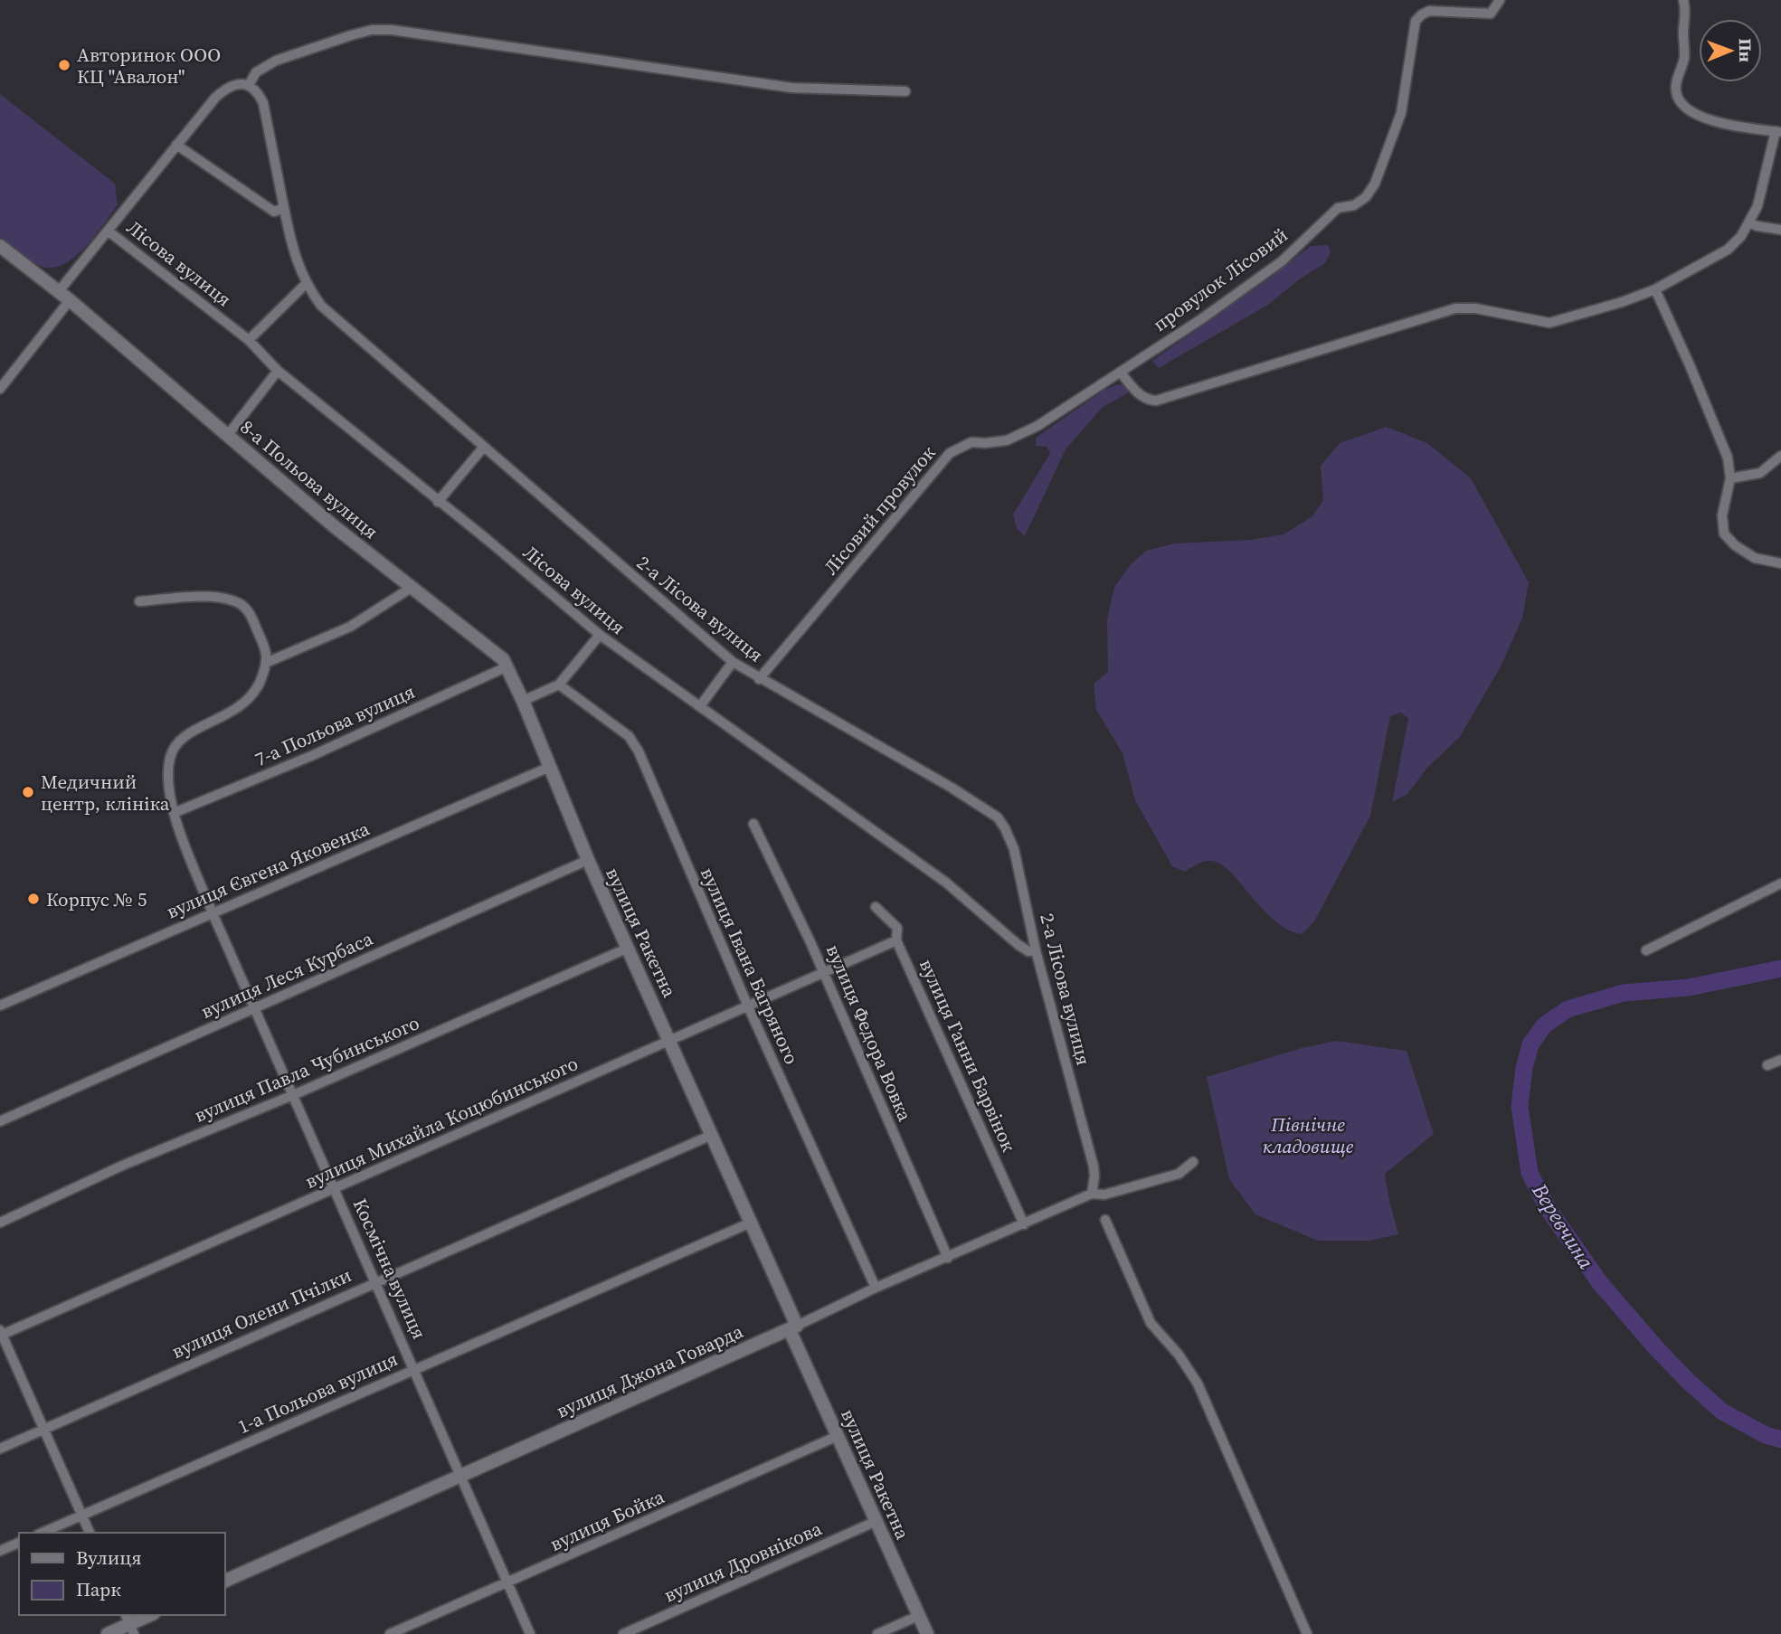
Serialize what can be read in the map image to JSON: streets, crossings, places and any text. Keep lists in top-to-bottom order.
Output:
{
  "streets": {
    "street": [
      "Лісова вулиця",
      "провулок Лісовий",
      "8-а Польова вулиця",
      "Лісовий провулок",
      "2-а Лісова вулиця",
      "7-а Польова вулиця",
      "вулиця Євгена Яковенка",
      "вулиця Ракетна",
      "вулиця Івана Багряного",
      "вулиця Леся Курбаса",
      "вулиця Федора Вовка",
      "вулиця Ганни Барвінок",
      "вулиця Павла Чубинського",
      "вулиця Михайла Коцюбинського",
      "Космічна вулиця",
      "вулиця Олени Пчілки",
      "вулиця Джона Говарда",
      "1-а Польова вулиця",
      "вулиця Бойка",
      "вулиця Дровнікова"
    ]
  },
  "crossings": [
    ["Лісова вулиця", "2-а Лісова вулиця"],
    ["провулок Лісовий", "Лісовий провулок"],
    ["8-а Польова вулиця", "вулиця Ракетна"],
    ["Лісовий провулок", "2-а Лісова вулиця"],
    ["2-а Лісова вулиця", "вулиця Джона Говарда"],
    ["7-а Польова вулиця", "вулиця Ракетна"],
    ["7-а Польова вулиця", "Космічна вулиця"],
    ["вулиця Євгена Яковенка", "вулиця Ракетна"],
    ["вулиця Євгена Яковенка", "Космічна вулиця"],
    ["вулиця Ракетна", "вулиця Леся Курбаса"],
    ["вулиця Ракетна", "вулиця Павла Чубинського"],
    ["вулиця Ракетна", "вулиця Михайла Коцюбинського"],
    ["вулиця Ракетна", "вулиця Олени Пчілки"],
    ["вулиця Ракетна", "вулиця Джона Говарда"],
    ["вулиця Ракетна", "1-а Польова вулиця"],
    ["вулиця Ракетна", "вулиця Бойка"],
    ["вулиця Ракетна", "вулиця Дровнікова"],
    ["вулиця Івана Багряного", "вулиця Михайла Коцюбинського"],
    ["вулиця Івана Багряного", "вулиця Джона Говарда"],
    ["вулиця Леся Курбаса", "Космічна вулиця"],
    ["вулиця Федора Вовка", "вулиця Михайла Коцюбинського"],
    ["вулиця Федора Вовка", "вулиця Джона Говарда"],
    ["вулиця Ганни Барвінок", "вулиця Михайла Коцюбинського"],
    ["вулиця Ганни Барвінок", "вулиця Джона Говарда"],
    ["вулиця Павла Чубинського", "Космічна вулиця"],
    ["вулиця Михайла Коцюбинського", "Космічна вулиця"],
    ["Космічна вулиця", "вулиця Олени Пчілки"],
    ["Космічна вулиця", "вулиця Джона Говарда"],
    ["Космічна вулиця", "1-а Польова вулиця"],
    ["Космічна вулиця", "вулиця Бойка"]
  ],
  "water": ["Веревчина"],
  "parks": ["Північне кладовище"],
  "places": ["Авторинок ООО КЦ \"Авалон\"", "Медичний центр, клініка", "Корпус № 5"],
  "legend": ["Вулиця", "Парк"],
  "north": "right"
}
